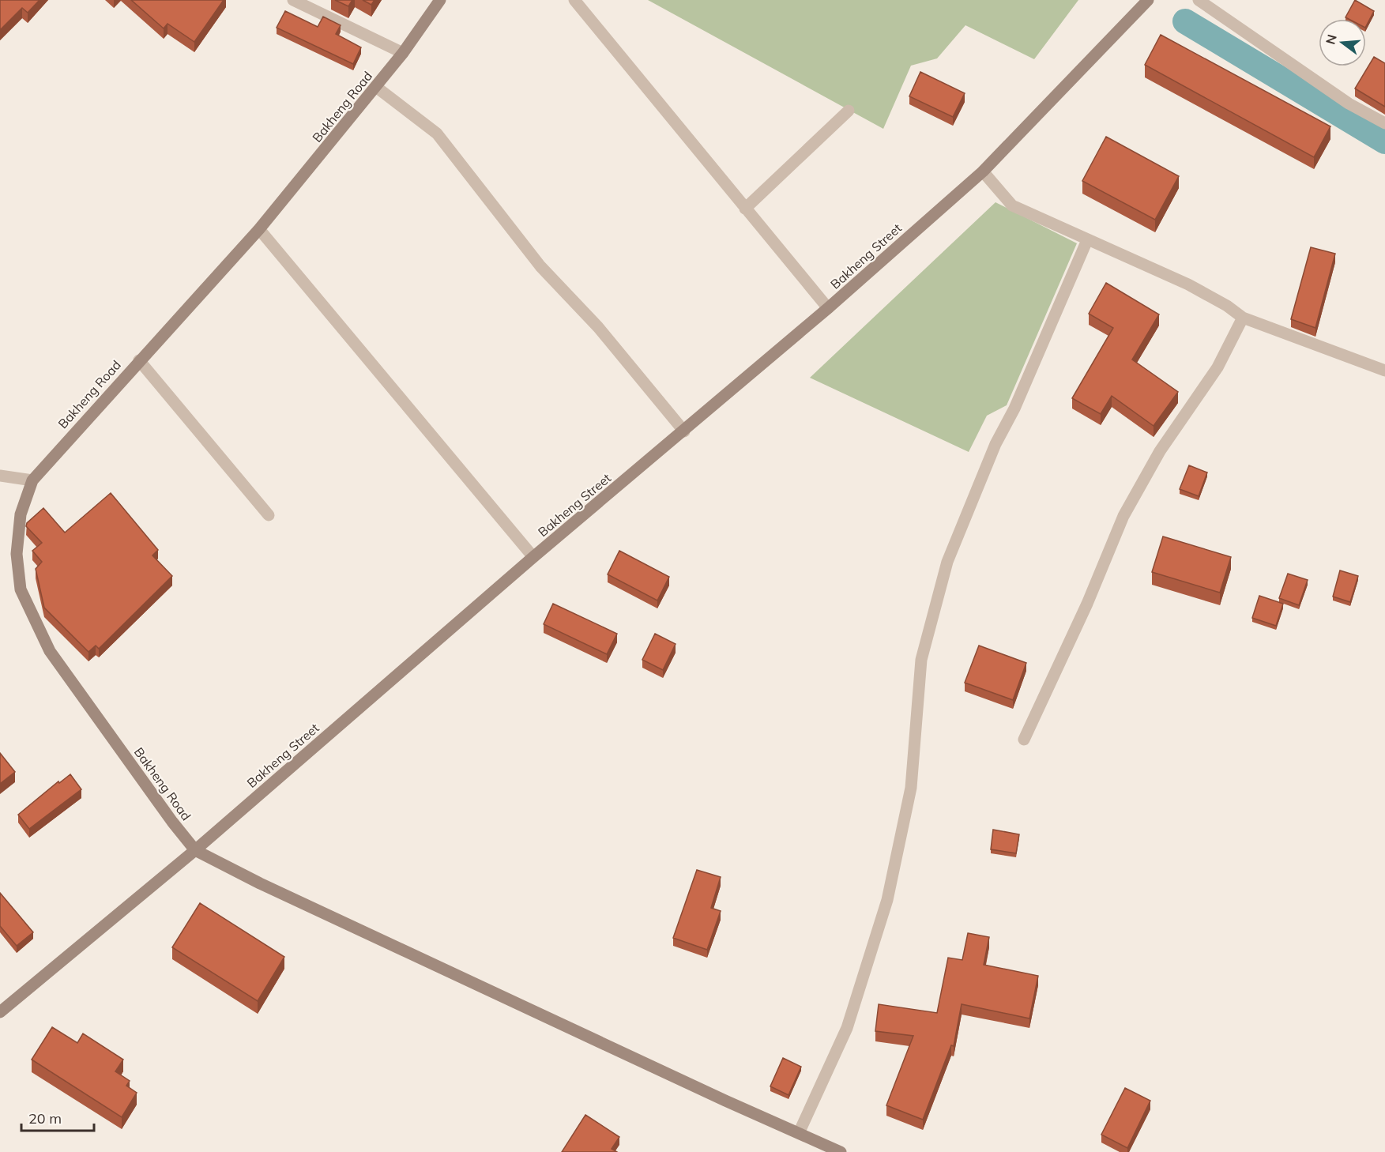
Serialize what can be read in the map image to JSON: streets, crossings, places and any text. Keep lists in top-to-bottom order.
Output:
{
  "streets": {
    "street": ["Bakheng Road", "Bakheng Street"]
  },
  "crossings": [
    ["Bakheng Road", "Bakheng Street"]
  ],
  "scale_bar": "20 m",
  "north": "left"
}
